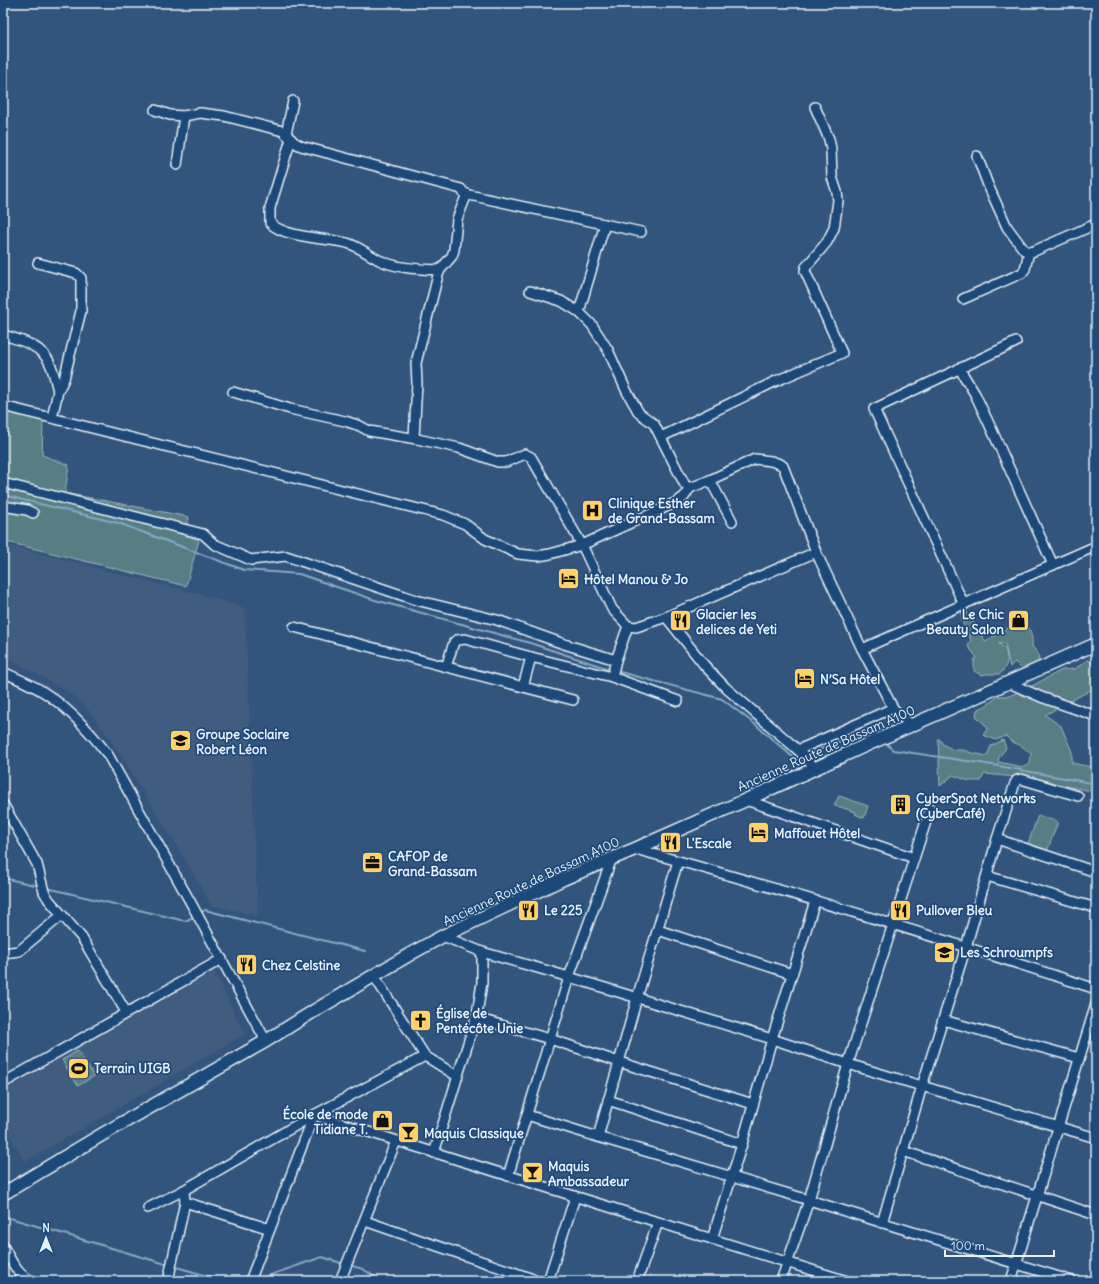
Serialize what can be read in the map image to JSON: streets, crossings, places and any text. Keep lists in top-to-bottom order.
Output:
{
  "streets": {
    "main road": ["Ancienne Route de Bassam A100"]
  },
  "places": {
    "hospital": ["Clinique Esther de Grand-Bassam"],
    "hotel": ["Hôtel Manou & Jo", "N’Sa Hôtel", "Maffouet Hôtel"],
    "restaurant": [
      "Glacier les delices de Yeti",
      "L'Escale",
      "Le 225",
      "Pullover Bleu",
      "Chez Celstine"
    ],
    "shop": ["Le Chic Beauty Salon", "École de mode Tidiane T."],
    "school or university": ["Groupe Soclaire Robert Léon", "Les Schroumpfs"],
    "building": ["CyberSpot Networks (CyberCafé)"],
    "office": ["CAFOP de Grand-Bassam"],
    "church": ["Église de Pentécôte Unie"],
    "sports": ["Terrain UIGB"],
    "bar": ["Maquis Classique", "Maquis Ambassadeur"]
  },
  "scale_bar": "100 m",
  "north": "top"
}
